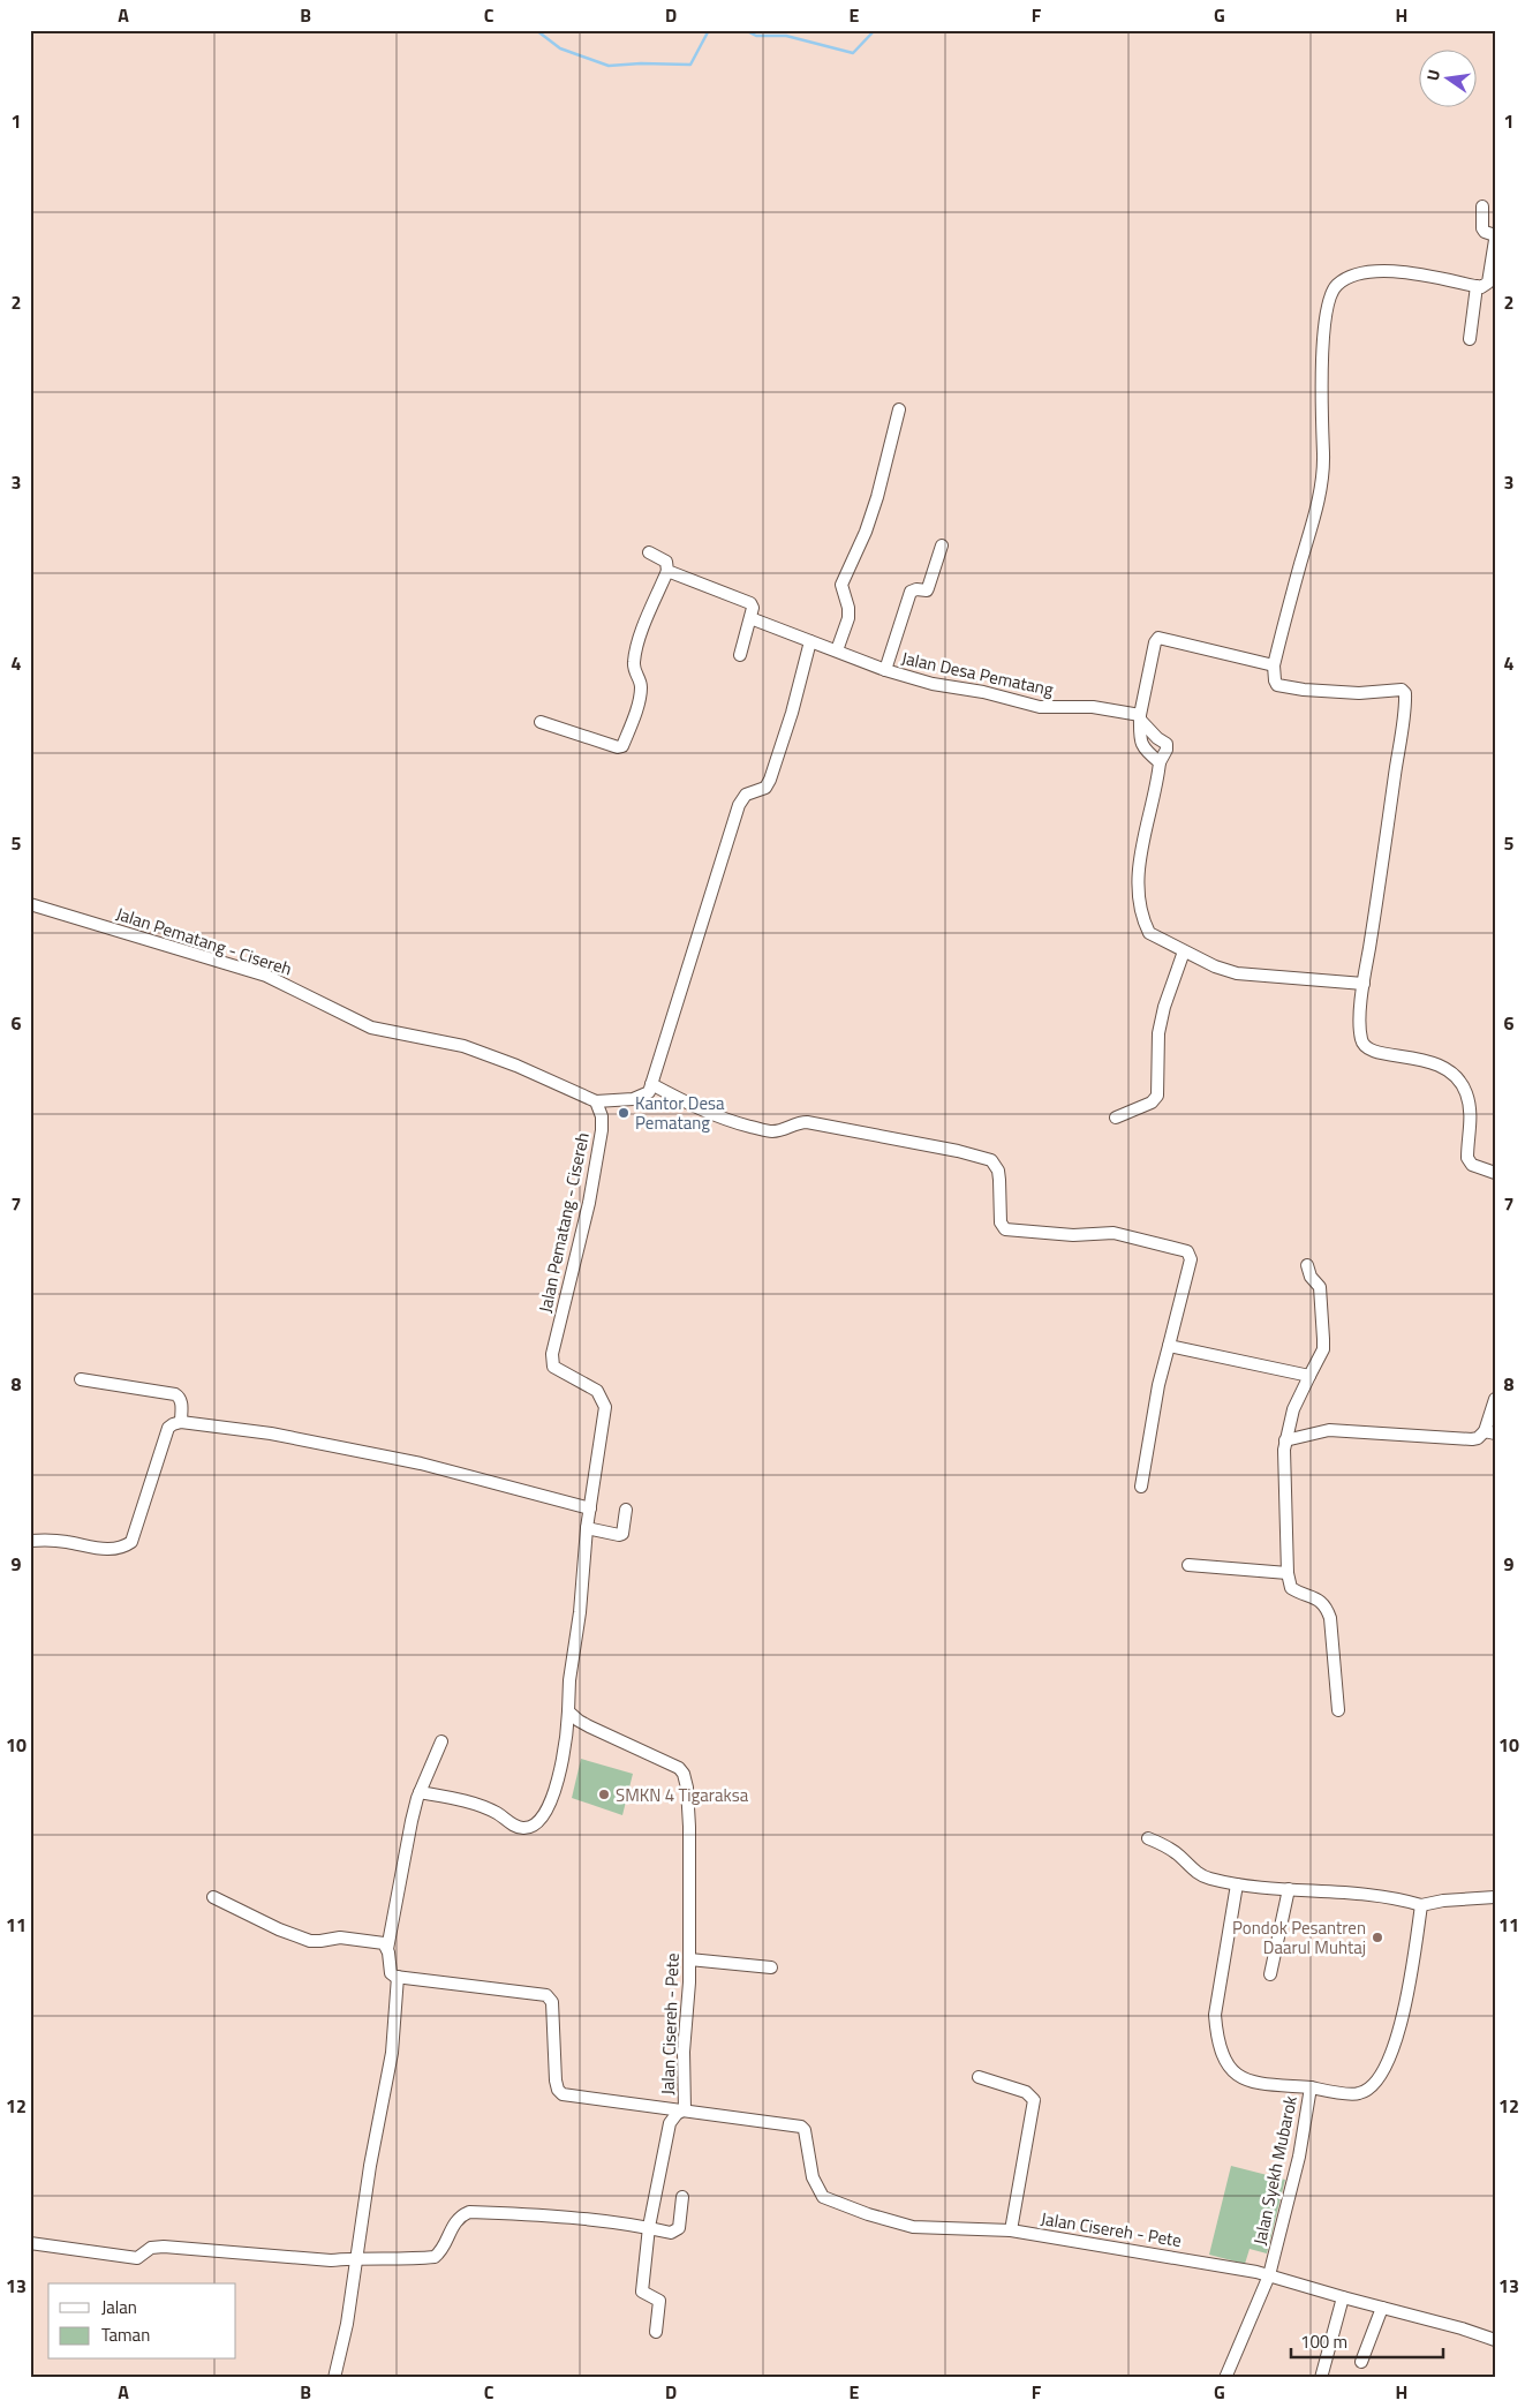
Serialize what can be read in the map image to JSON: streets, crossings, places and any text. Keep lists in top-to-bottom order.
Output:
{
  "streets": {
    "street": [
      "Jalan Desa Pematang",
      "Jalan Pematang - Cisereh",
      "Jalan Cisereh - Pete",
      "Jalan Syekh Mubarok"
    ]
  },
  "crossings": [
    ["Jalan Cisereh - Pete", "Jalan Syekh Mubarok"]
  ],
  "places": ["Kantor Desa Pematang", "SMKN 4 Tigaraksa", "Pondok Pesantren Daarul Muhtaj"],
  "legend": ["Jalan", "Taman"],
  "scale_bar": "100 m",
  "north": "left",
  "grid": {
    "columns": [
      "A",
      "B",
      "C",
      "D",
      "E",
      "F",
      "G",
      "H"
    ],
    "rows": [
      "1",
      "2",
      "3",
      "4",
      "5",
      "6",
      "7",
      "8",
      "9",
      "10",
      "11",
      "12",
      "13"
    ]
  }
}
